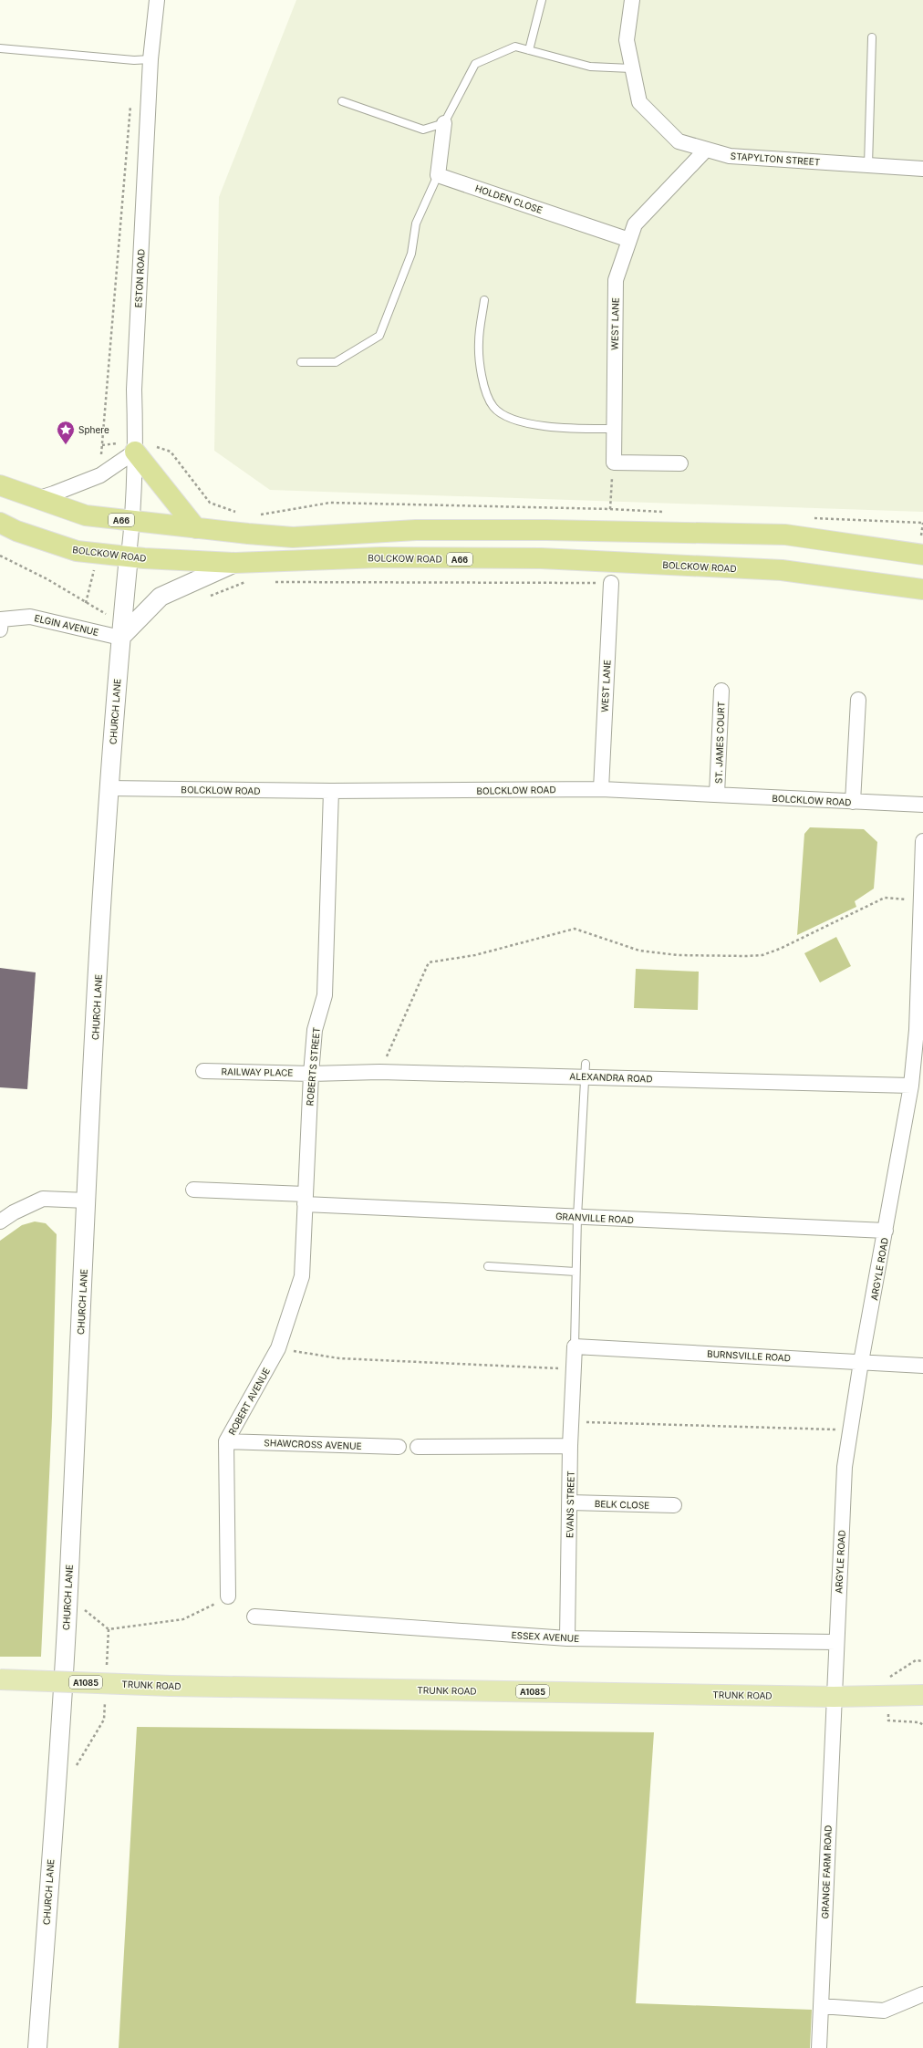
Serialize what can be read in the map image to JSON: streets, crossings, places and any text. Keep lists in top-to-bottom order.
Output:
{
  "streets": {
    "highway": ["A66", "BOLCKOW ROAD"],
    "main road": ["A1085", "TRUNK ROAD"],
    "street": [
      "STAPYLTON STREET",
      "HOLDEN CLOSE",
      "ESTON ROAD",
      "WEST LANE",
      "ELGIN AVENUE",
      "CHURCH LANE",
      "ST. JAMES COURT",
      "BOLCKLOW ROAD",
      "ROBERTS STREET",
      "RAILWAY PLACE",
      "ALEXANDRA ROAD",
      "GRANVILLE ROAD",
      "ARGYLE ROAD",
      "BURNSVILLE ROAD",
      "ROBERT AVENUE",
      "SHAWCROSS AVENUE",
      "EVANS STREET",
      "BELK CLOSE",
      "ESSEX AVENUE",
      "GRANGE FARM ROAD"
    ]
  },
  "crossings": [
    ["STAPYLTON STREET", "WEST LANE"],
    ["HOLDEN CLOSE", "WEST LANE"],
    ["ESTON ROAD", "A66"],
    ["ESTON ROAD", "BOLCKOW ROAD"],
    ["ESTON ROAD", "CHURCH LANE"],
    ["WEST LANE", "BOLCKLOW ROAD"],
    ["BOLCKOW ROAD", "CHURCH LANE"],
    ["ELGIN AVENUE", "CHURCH LANE"],
    ["CHURCH LANE", "BOLCKLOW ROAD"],
    ["ST. JAMES COURT", "BOLCKLOW ROAD"],
    ["BOLCKLOW ROAD", "ROBERTS STREET"],
    ["ROBERTS STREET", "RAILWAY PLACE"],
    ["ROBERTS STREET", "ALEXANDRA ROAD"],
    ["ROBERTS STREET", "GRANVILLE ROAD"],
    ["ROBERTS STREET", "ROBERT AVENUE"],
    ["RAILWAY PLACE", "ALEXANDRA ROAD"],
    ["ALEXANDRA ROAD", "ARGYLE ROAD"],
    ["GRANVILLE ROAD", "ARGYLE ROAD"],
    ["ARGYLE ROAD", "BURNSVILLE ROAD"],
    ["ARGYLE ROAD", "ESSEX AVENUE"],
    ["ARGYLE ROAD", "TRUNK ROAD"],
    ["ARGYLE ROAD", "GRANGE FARM ROAD"],
    ["BURNSVILLE ROAD", "EVANS STREET"],
    ["ROBERT AVENUE", "SHAWCROSS AVENUE"],
    ["EVANS STREET", "BELK CLOSE"],
    ["EVANS STREET", "ESSEX AVENUE"],
    ["A1085", "TRUNK ROAD"],
    ["TRUNK ROAD", "GRANGE FARM ROAD"]
  ],
  "places": {
    "place": ["Sphere"]
  }
}
